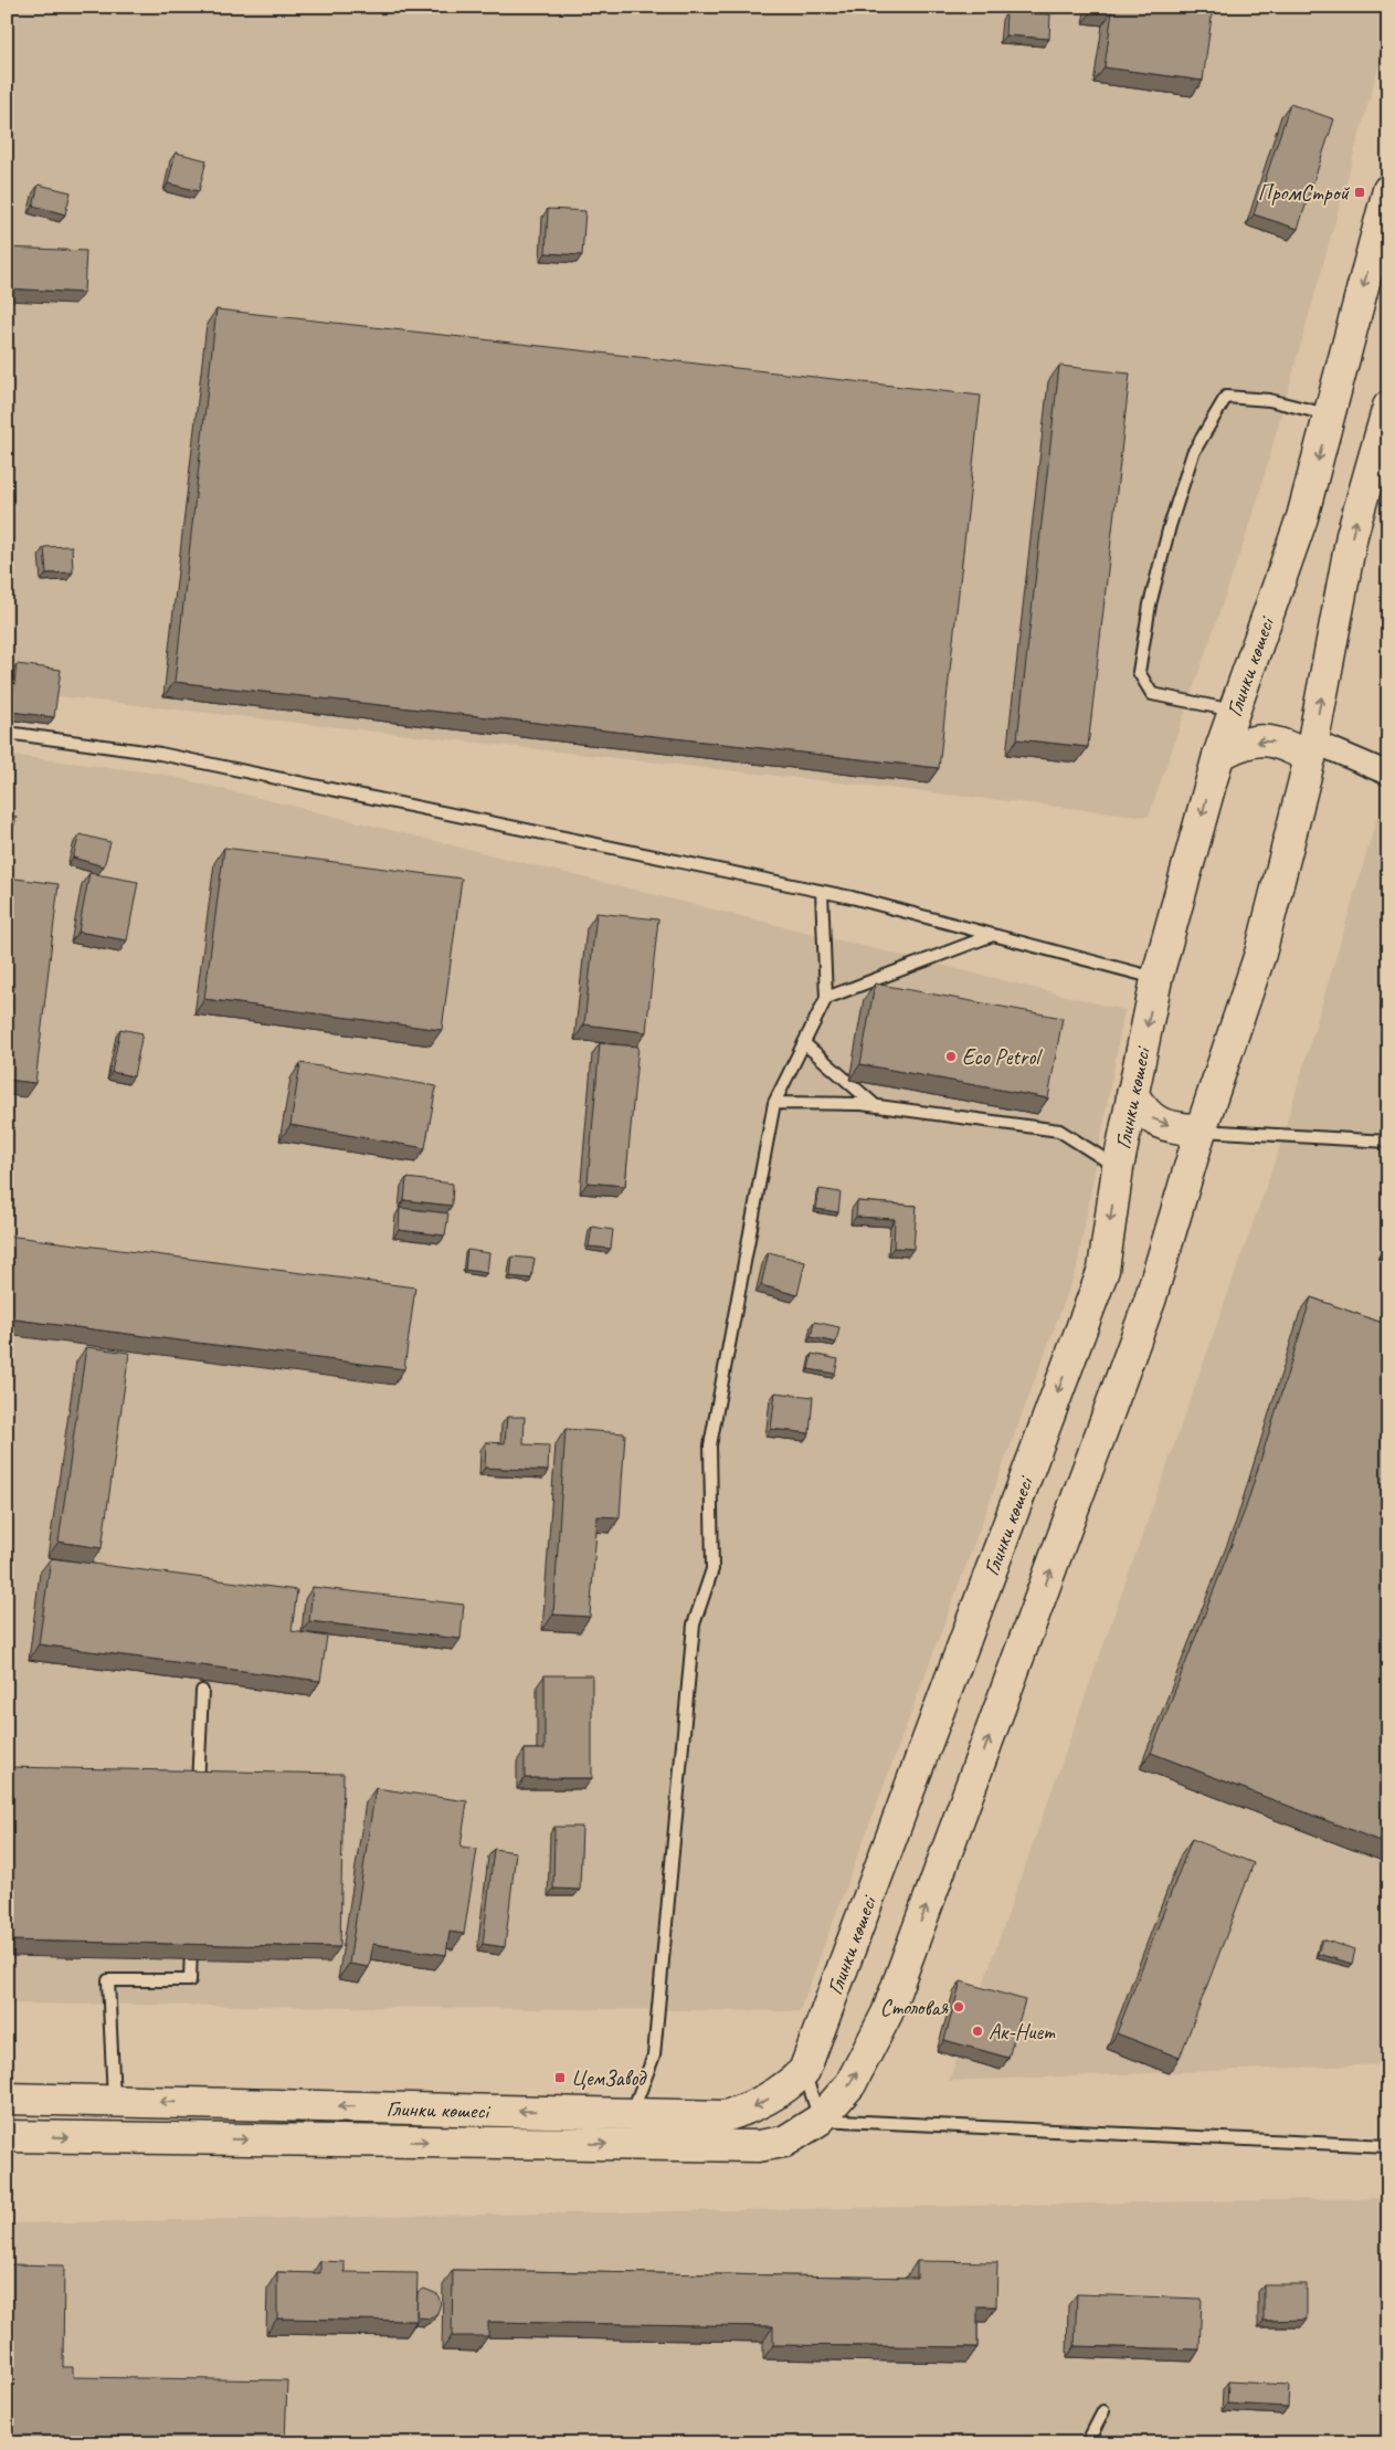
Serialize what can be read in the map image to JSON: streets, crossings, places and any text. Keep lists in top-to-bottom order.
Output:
{
  "streets": {
    "main road": ["Глинки көшесі"]
  },
  "places": {
    "transit": ["ПромСтрой", "ЦемЗавод"],
    "other": ["Eco Petrol", "Столовая", "Ак-Ниет"]
  }
}
